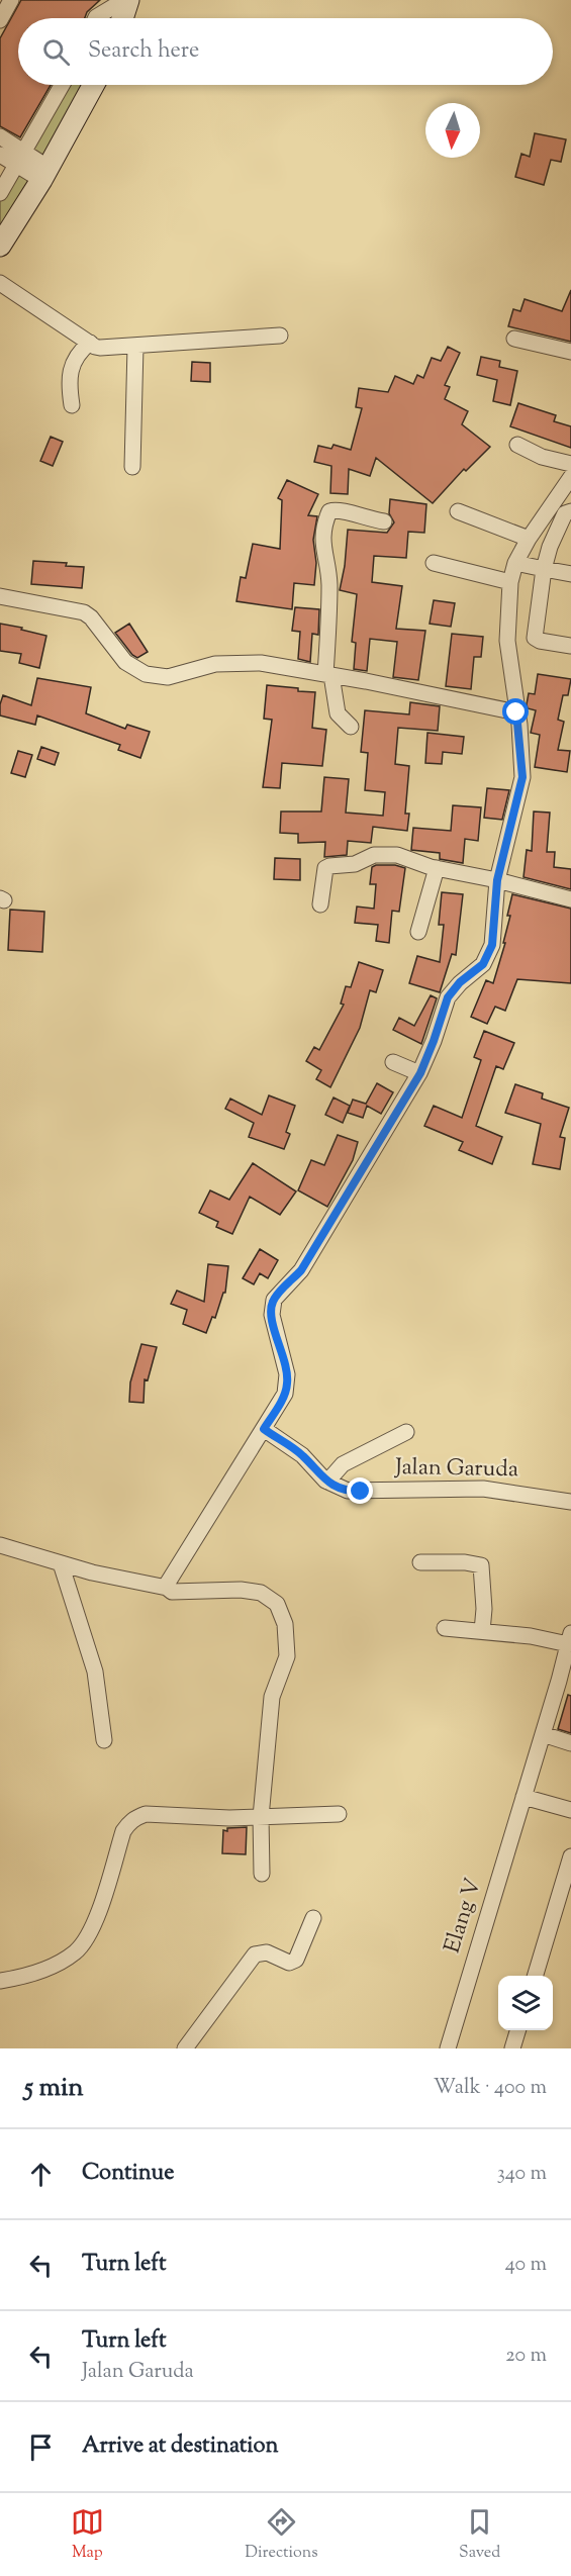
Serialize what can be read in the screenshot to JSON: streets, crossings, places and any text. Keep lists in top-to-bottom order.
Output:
{
  "streets": {
    "street": ["Jalan Garuda", "Elang V"]
  },
  "north": "bottom",
  "page": {
    "search": "Search here",
    "heading": ["5 min", "Walk · 400 m"],
    "list": [
      ["Continue", "340 m"],
      ["Turn left", "40 m"],
      ["Turn left", "Jalan Garuda", "20 m"],
      "Arrive at destination"
    ],
    "nav": ["Map", "Directions", "Saved"]
  }
}
